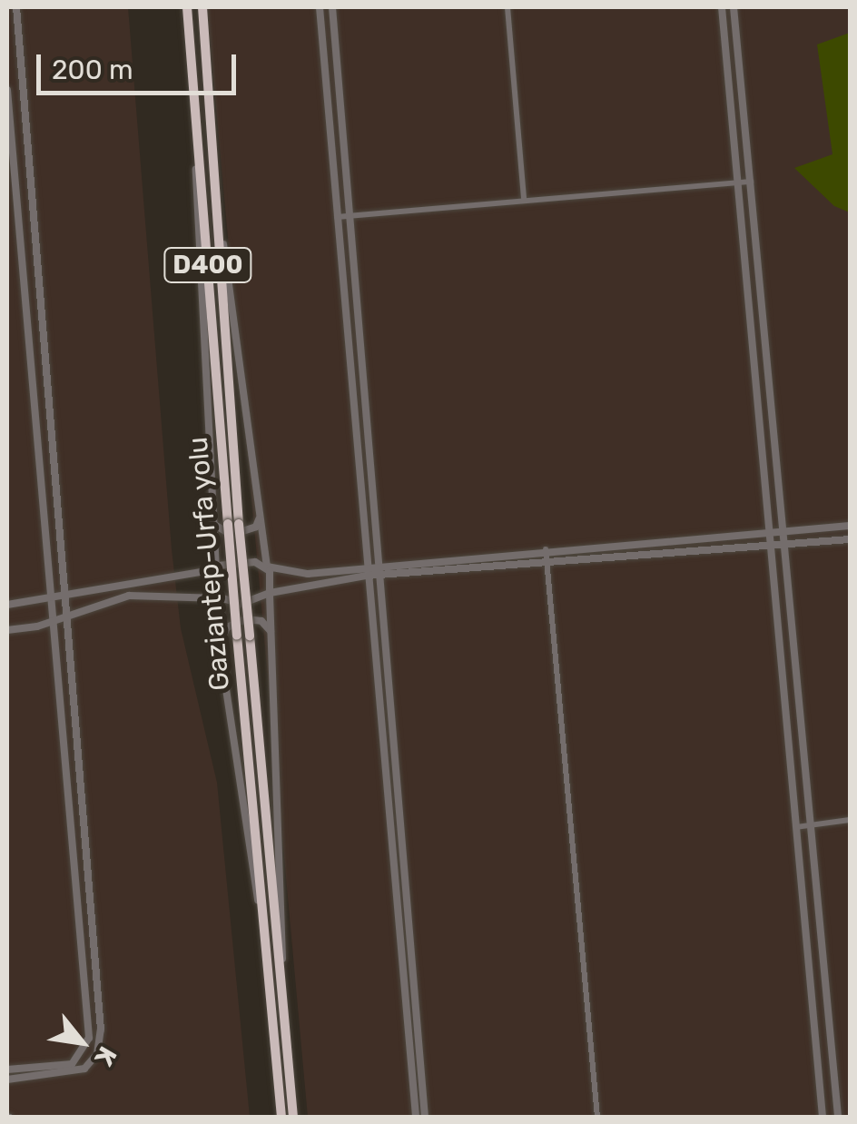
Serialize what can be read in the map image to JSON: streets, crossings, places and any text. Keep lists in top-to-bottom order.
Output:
{
  "streets": {
    "highway": ["D400", "Gaziantep-Urfa yolu"]
  },
  "scale_bar": "200 m",
  "north": "bottom right"
}
